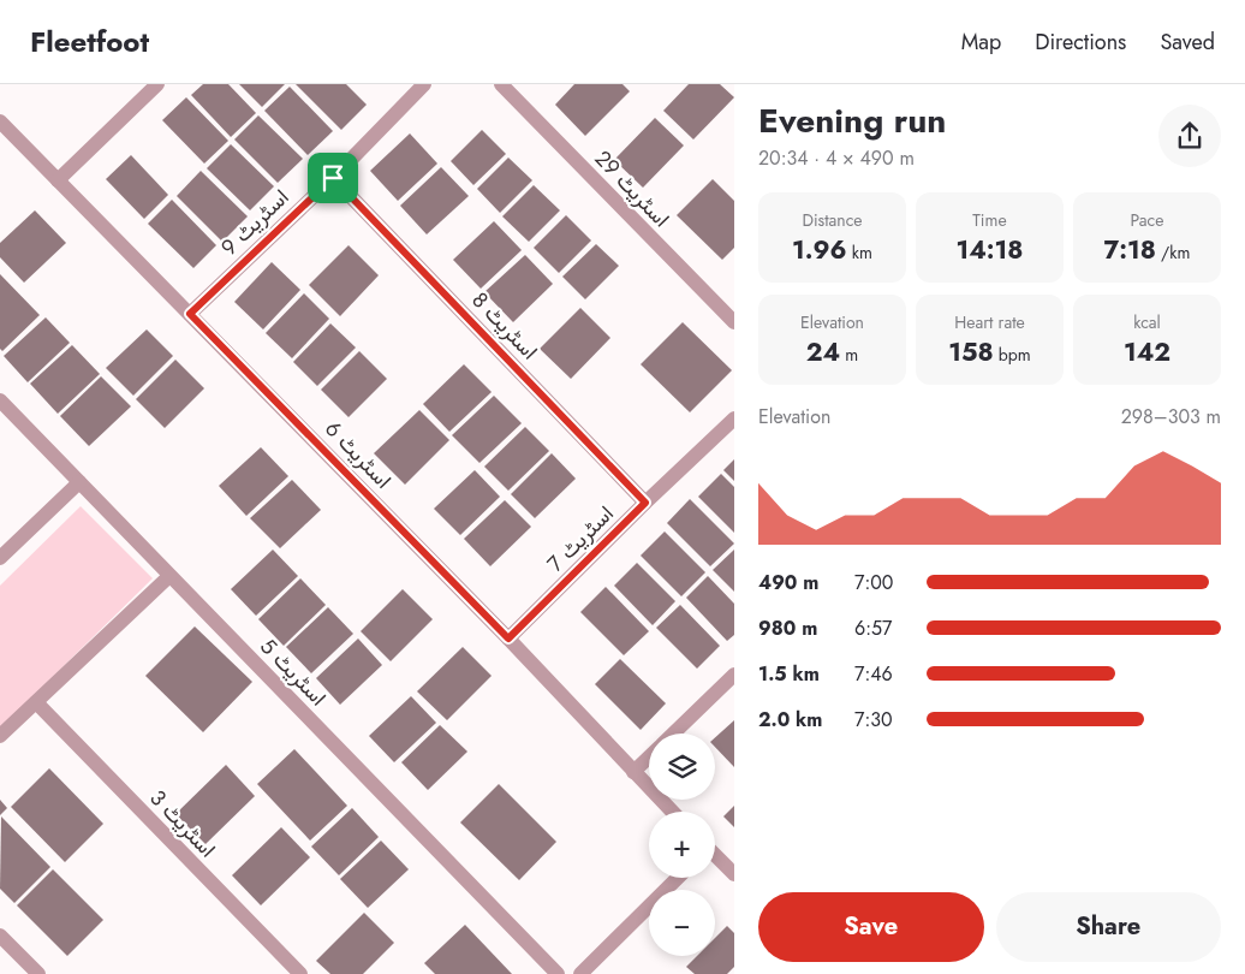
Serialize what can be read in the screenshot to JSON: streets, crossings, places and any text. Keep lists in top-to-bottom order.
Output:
{
  "streets": {
    "street": [
      "اسٹریٹ 29",
      "اسٹریٹ 9",
      "اسٹریٹ 8",
      "اسٹریٹ 6",
      "اسٹریٹ 7",
      "اسٹریٹ 5",
      "اسٹریٹ 3"
    ]
  },
  "crossings": [
    ["اسٹریٹ 9", "اسٹریٹ 8"],
    ["اسٹریٹ 9", "اسٹریٹ 6"],
    ["اسٹریٹ 8", "اسٹریٹ 7"],
    ["اسٹریٹ 6", "اسٹریٹ 7"]
  ],
  "page": {
    "header": "Fleetfoot",
    "nav": ["Map", "Directions", "Saved"],
    "heading": ["Evening run", "20:34 · 4 × 490 m"],
    "stats": [
      ["Distance", "1.96 km"],
      ["Time", "14:18"],
      ["Pace", "7:18 /km"],
      ["Elevation", "24 m"],
      ["Heart rate", "158 bpm"],
      ["kcal", "142"]
    ],
    "chart": ["Elevation", "298–303 m"],
    "list": [
      {
        "name": "490 m",
        "note": "7:00"
      },
      {
        "name": "980 m",
        "note": "6:57"
      },
      {
        "name": "1.5 km",
        "note": "7:46"
      },
      {
        "name": "2.0 km",
        "note": "7:30"
      }
    ],
    "map_buttons": ["+", "−"],
    "buttons": ["Save", "Share"]
  }
}
